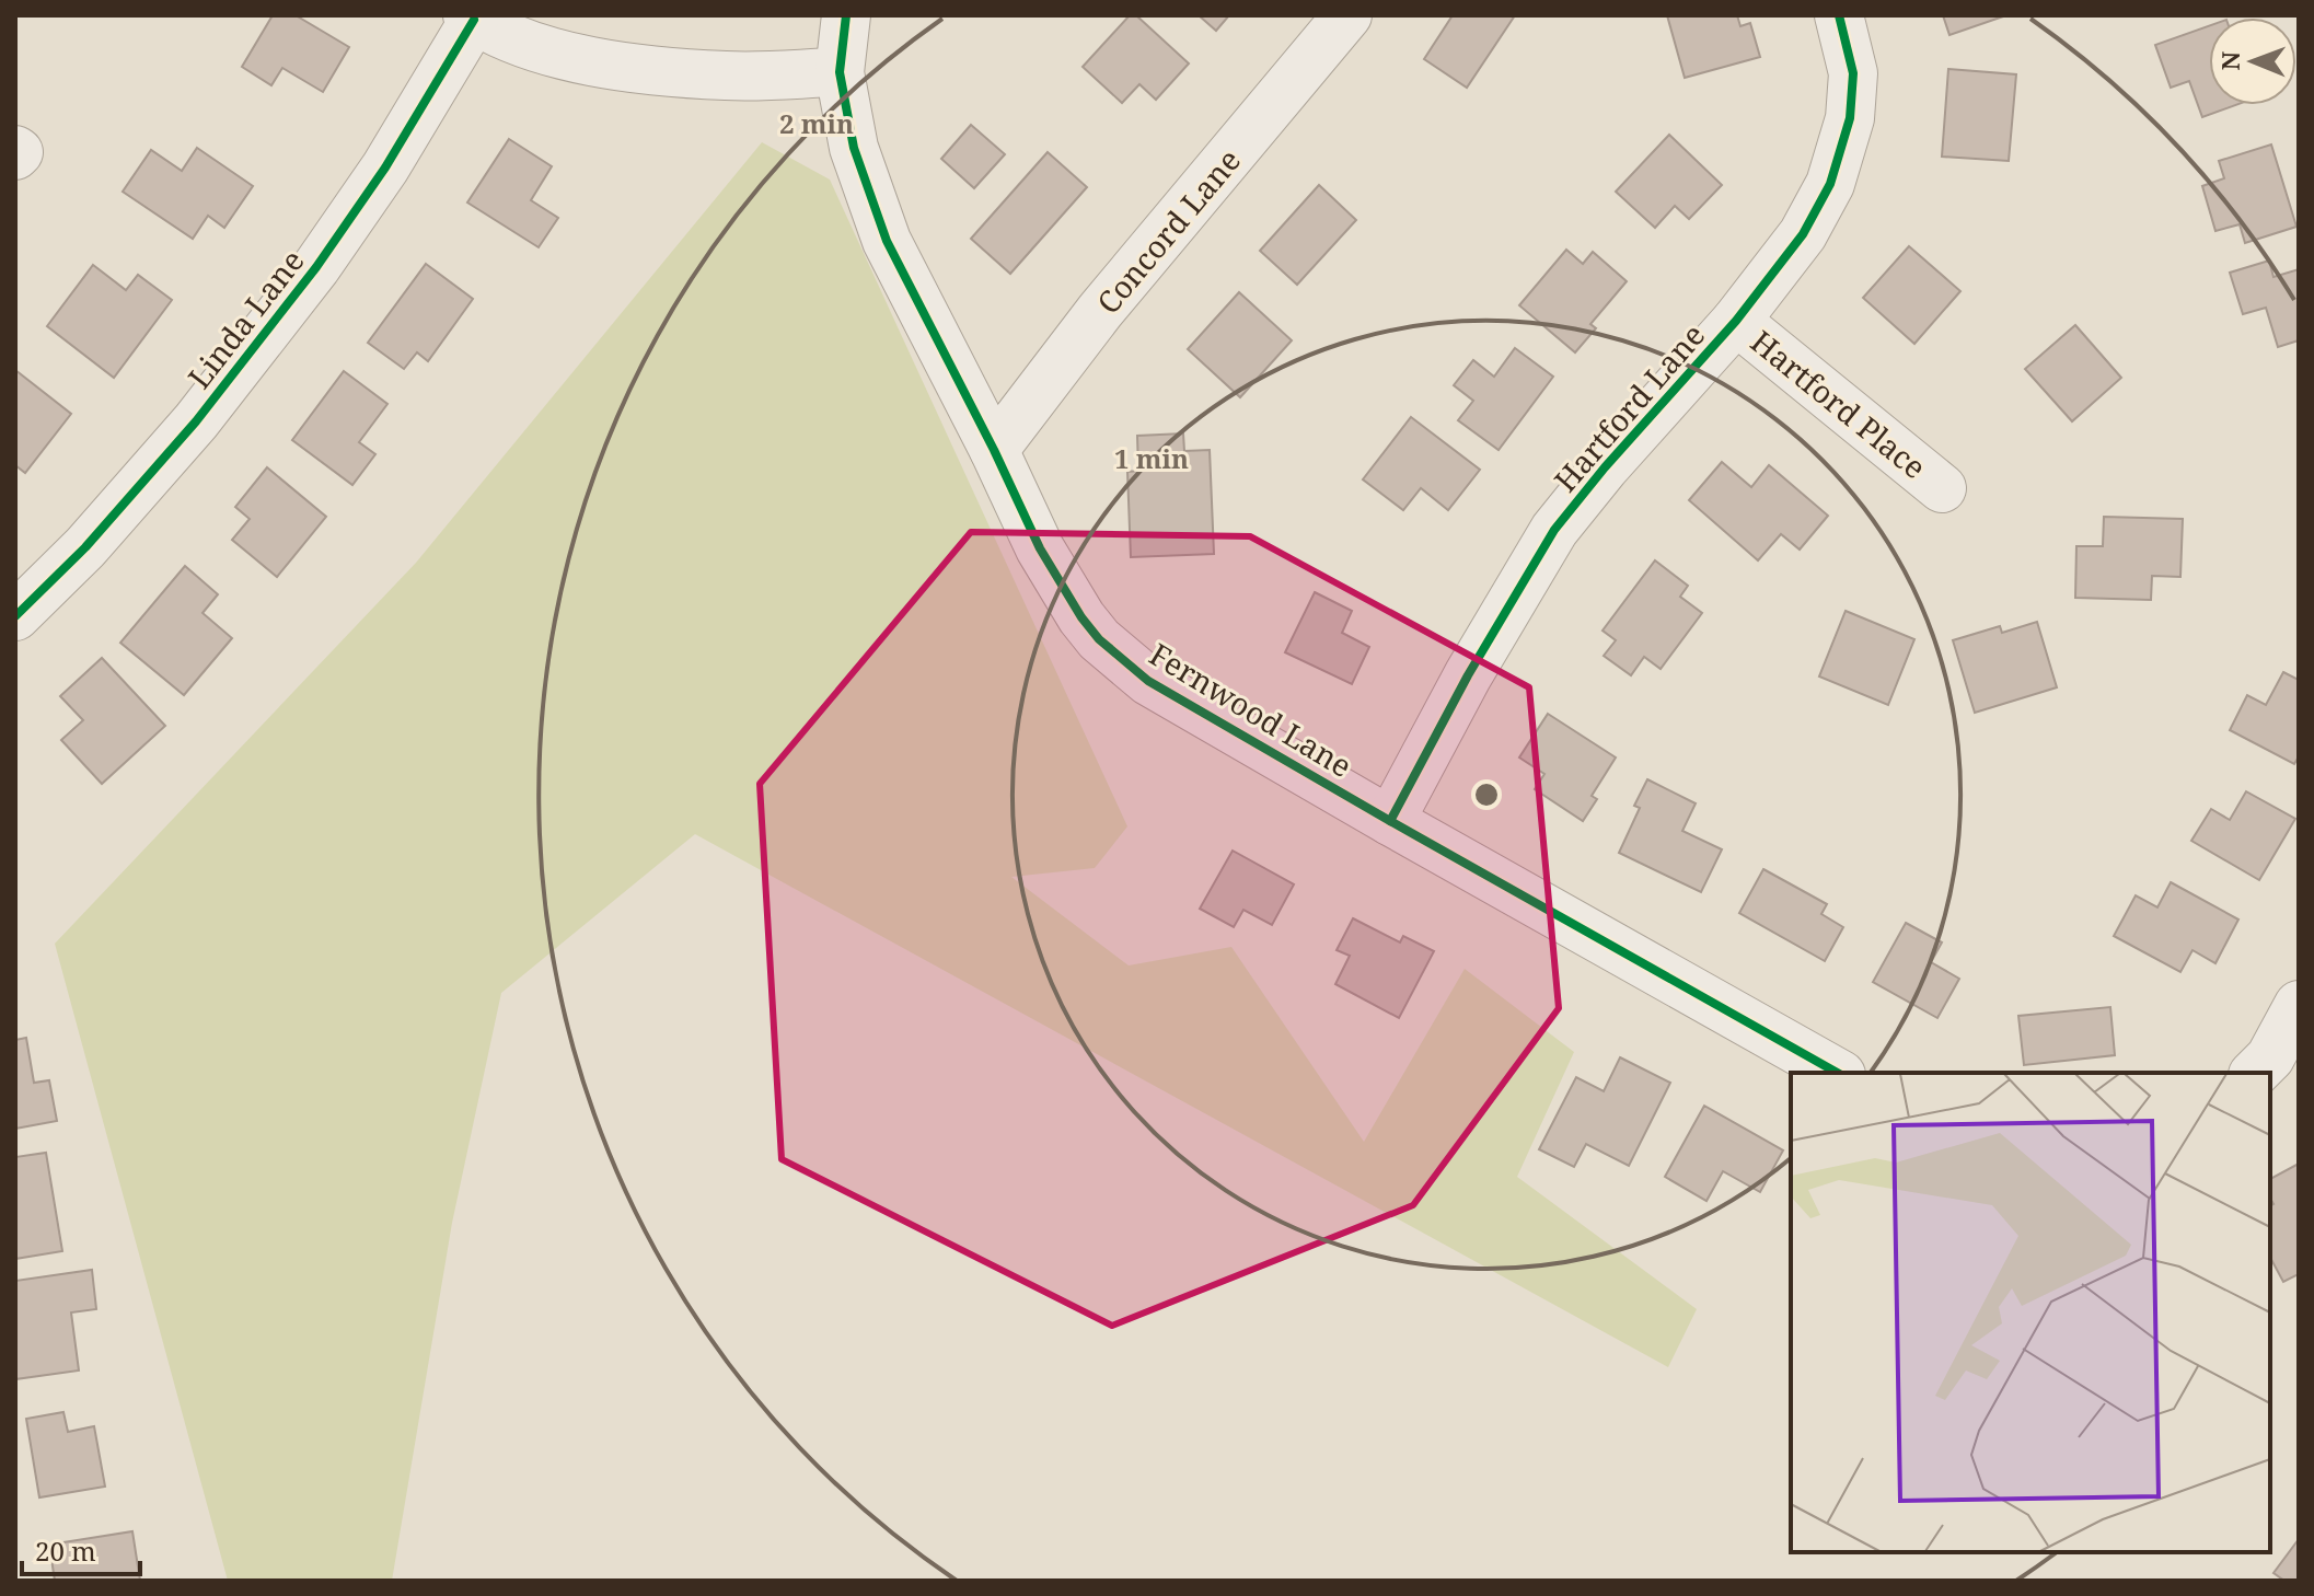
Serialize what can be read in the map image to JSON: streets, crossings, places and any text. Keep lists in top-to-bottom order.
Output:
{
  "streets": {
    "street": [
      "Concord Lane",
      "Linda Lane",
      "Hartford Place",
      "Hartford Lane",
      "Fernwood Lane"
    ]
  },
  "crossings": [
    ["Concord Lane", "Fernwood Lane"],
    ["Hartford Place", "Hartford Lane"],
    ["Hartford Lane", "Fernwood Lane"]
  ],
  "scale_bar": "20 m",
  "north": "left",
  "rings": ["2 min", "1 min"]
}
